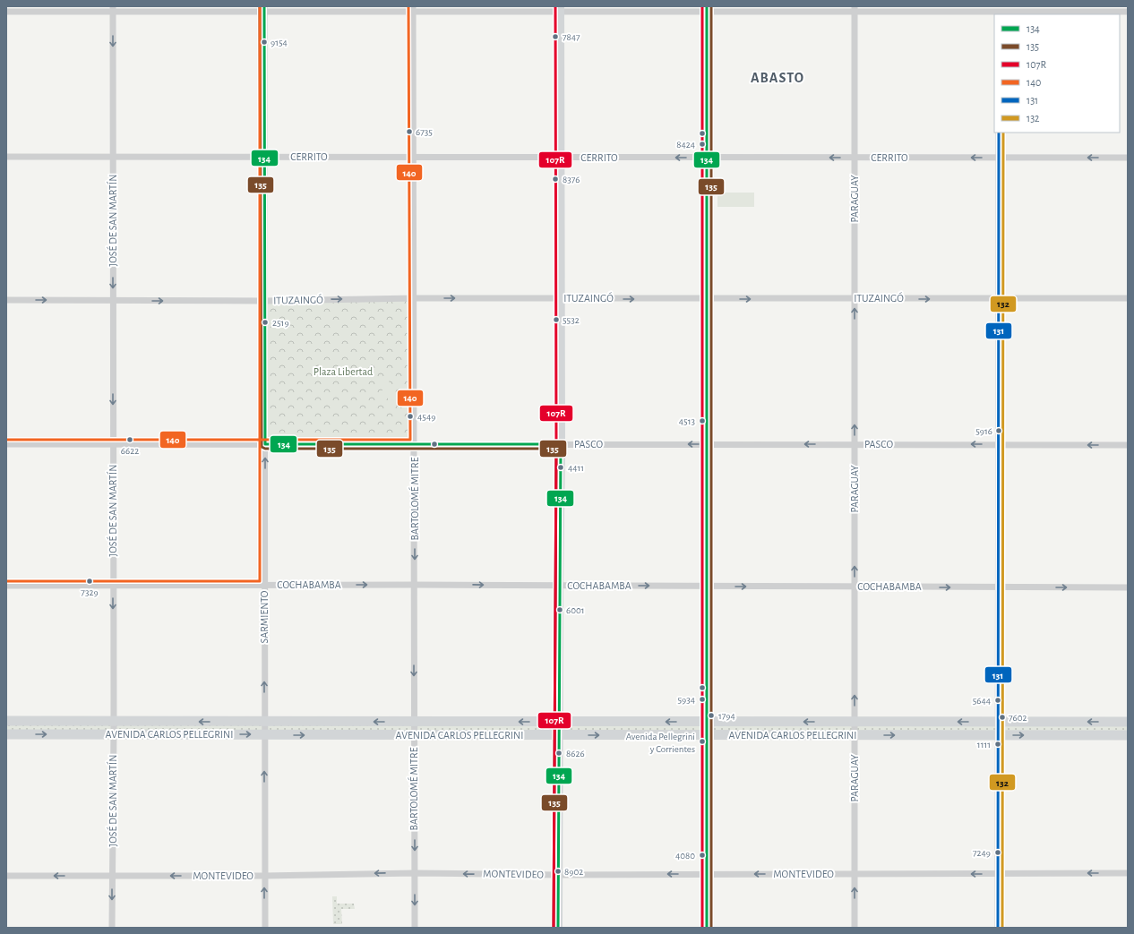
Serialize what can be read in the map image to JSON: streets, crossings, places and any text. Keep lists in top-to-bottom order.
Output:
{
  "streets": {
    "main road": ["AVENIDA CARLOS PELLEGRINI"],
    "street": [
      "CERRITO",
      "PARAGUAY",
      "JOSÉ DE SAN MARTÍN",
      "ITUZAINGÓ",
      "PASCO",
      "BARTOLOMÉ MITRE",
      "COCHABAMBA",
      "SARMIENTO",
      "MONTEVIDEO"
    ]
  },
  "crossings": [
    ["CERRITO", "PARAGUAY"],
    ["CERRITO", "JOSÉ DE SAN MARTÍN"],
    ["CERRITO", "BARTOLOMÉ MITRE"],
    ["CERRITO", "SARMIENTO"],
    ["PARAGUAY", "ITUZAINGÓ"],
    ["PARAGUAY", "PASCO"],
    ["PARAGUAY", "COCHABAMBA"],
    ["PARAGUAY", "AVENIDA CARLOS PELLEGRINI"],
    ["PARAGUAY", "MONTEVIDEO"],
    ["JOSÉ DE SAN MARTÍN", "ITUZAINGÓ"],
    ["JOSÉ DE SAN MARTÍN", "PASCO"],
    ["JOSÉ DE SAN MARTÍN", "COCHABAMBA"],
    ["JOSÉ DE SAN MARTÍN", "AVENIDA CARLOS PELLEGRINI"],
    ["JOSÉ DE SAN MARTÍN", "MONTEVIDEO"],
    ["ITUZAINGÓ", "BARTOLOMÉ MITRE"],
    ["ITUZAINGÓ", "SARMIENTO"],
    ["PASCO", "BARTOLOMÉ MITRE"],
    ["PASCO", "SARMIENTO"],
    ["BARTOLOMÉ MITRE", "COCHABAMBA"],
    ["BARTOLOMÉ MITRE", "AVENIDA CARLOS PELLEGRINI"],
    ["BARTOLOMÉ MITRE", "MONTEVIDEO"],
    ["COCHABAMBA", "SARMIENTO"],
    ["SARMIENTO", "AVENIDA CARLOS PELLEGRINI"],
    ["SARMIENTO", "MONTEVIDEO"]
  ],
  "one_way": [
    "CERRITO",
    "PARAGUAY",
    "JOSÉ DE SAN MARTÍN",
    "ITUZAINGÓ",
    "PASCO",
    "BARTOLOMÉ MITRE",
    "COCHABAMBA",
    "SARMIENTO",
    "MONTEVIDEO"
  ],
  "districts": ["ABASTO"],
  "parks": ["Plaza Libertad"],
  "places": [
    "7847",
    "9154",
    "6735",
    "8424",
    "8376",
    "5532",
    "2519",
    "4549",
    "4513",
    "5916",
    "6622",
    "4411",
    "7329",
    "6001",
    "5934",
    "5644",
    "1794",
    "7602",
    "Avenida Pellegrini y Corrientes",
    "1111",
    "8626",
    "7249",
    "4080",
    "8902"
  ],
  "lines": [
    "transit line 134",
    "transit line 135",
    "transit line 107R",
    "transit line 140",
    "transit line 131",
    "transit line 132"
  ],
  "legend": [
    "134",
    "135",
    "107R",
    "140",
    "131",
    "132"
  ]
}
